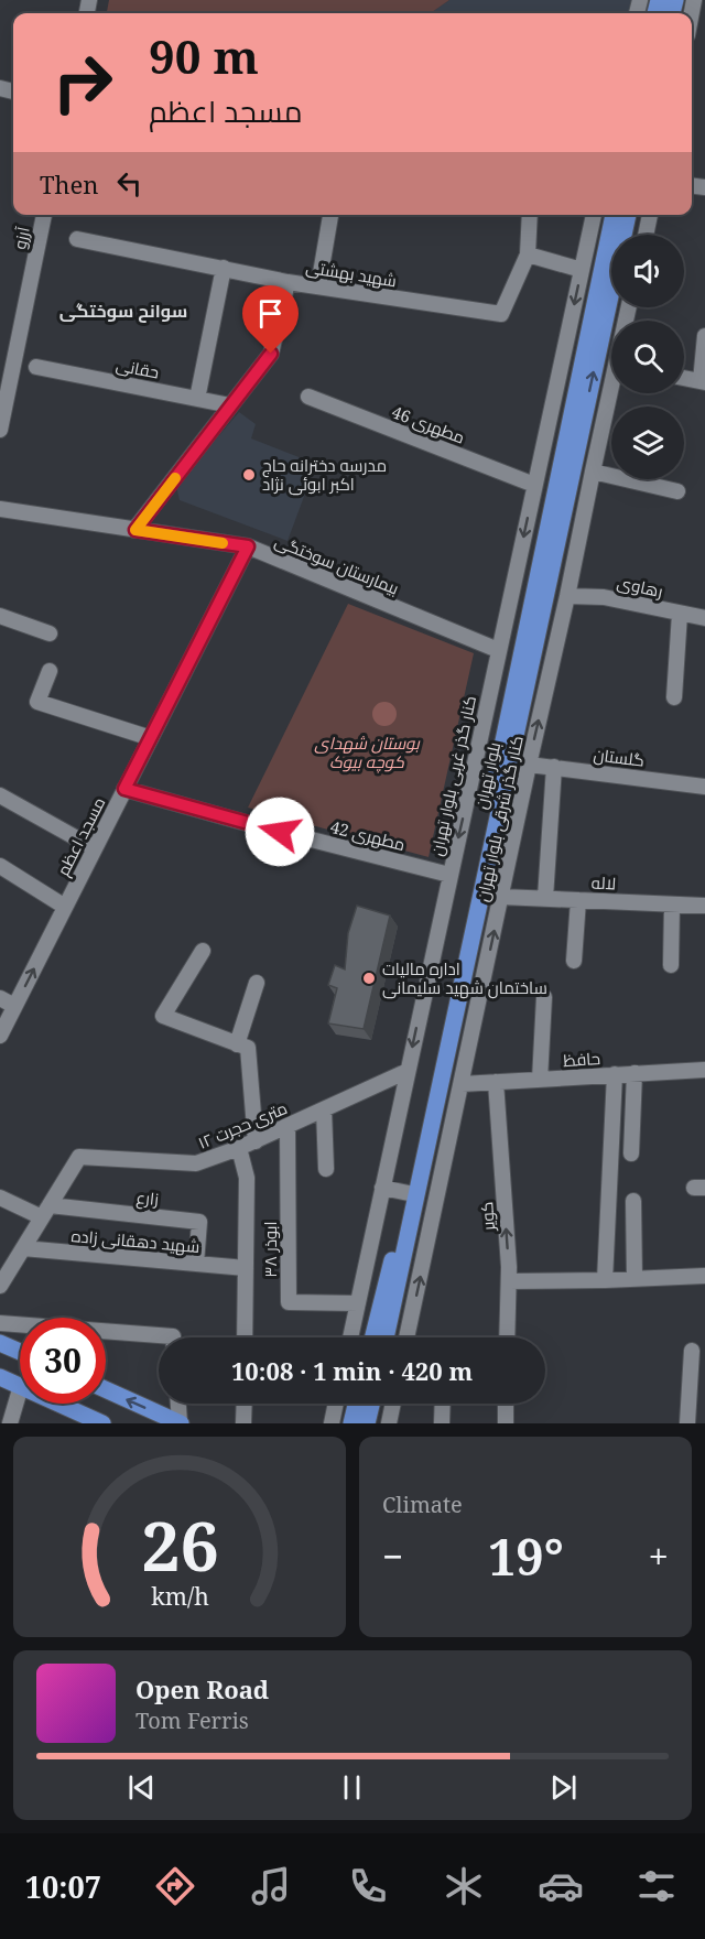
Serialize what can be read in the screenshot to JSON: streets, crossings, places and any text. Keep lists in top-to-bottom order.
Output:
{
  "streets": {
    "main road": ["بلوار تهران"],
    "street": [
      "آرزو",
      "شهید بهشتی",
      "حقانی",
      "مطهری 46",
      "بیمارستان سوختگی",
      "رهاوی",
      "گلستان",
      "کنار گذر غربی بلوار تهران",
      "کنار گذر شرقی بلوار تهران",
      "مطهری 42",
      "مسجد اعظم",
      "لاله",
      "حافظ",
      "۱۲ متری حجرت",
      "زارع",
      "کویر",
      "شهید دهقانی زاده",
      "۳۸ ابوذر"
    ]
  },
  "crossings": [
    ["مطهری 46", "کنار گذر غربی بلوار تهران"],
    ["بیمارستان سوختگی", "کنار گذر غربی بلوار تهران"],
    ["بیمارستان سوختگی", "مسجد اعظم"],
    ["رهاوی", "کنار گذر شرقی بلوار تهران"],
    ["گلستان", "کنار گذر شرقی بلوار تهران"],
    ["کنار گذر غربی بلوار تهران", "مطهری 42"],
    ["کنار گذر غربی بلوار تهران", "۱۲ متری حجرت"],
    ["کنار گذر غربی بلوار تهران", "۳۸ ابوذر"],
    ["کنار گذر شرقی بلوار تهران", "لاله"],
    ["کنار گذر شرقی بلوار تهران", "حافظ"],
    ["مطهری 42", "مسجد اعظم"],
    ["حافظ", "کویر"],
    ["۱۲ متری حجرت", "زارع"],
    ["۱۲ متری حجرت", "۳۸ ابوذر"],
    ["زارع", "شهید دهقانی زاده"]
  ],
  "one_way": ["کنار گذر غربی بلوار تهران"],
  "districts": ["سوانح سوختگی"],
  "parks": ["بوستان شهدای کوچه بیوک"],
  "places": ["مدرسه دخترانه حاج اکبر ابوئی نژاد", "اداره مالیات ساختمان شهید سلیمانی"],
  "page": {
    "turn": ["90 m", "مسجد اعظم"],
    "then": "Then",
    "limit": "30",
    "trip": "10:08 · 1 min · 420 m",
    "tile": "Climate",
    "heat": ["−", "19°", "+"],
    "song": ["Open Road", "Tom Ferris"],
    "tabs": "10:07",
    "gauge": ["26", "km/h"]
  }
}
